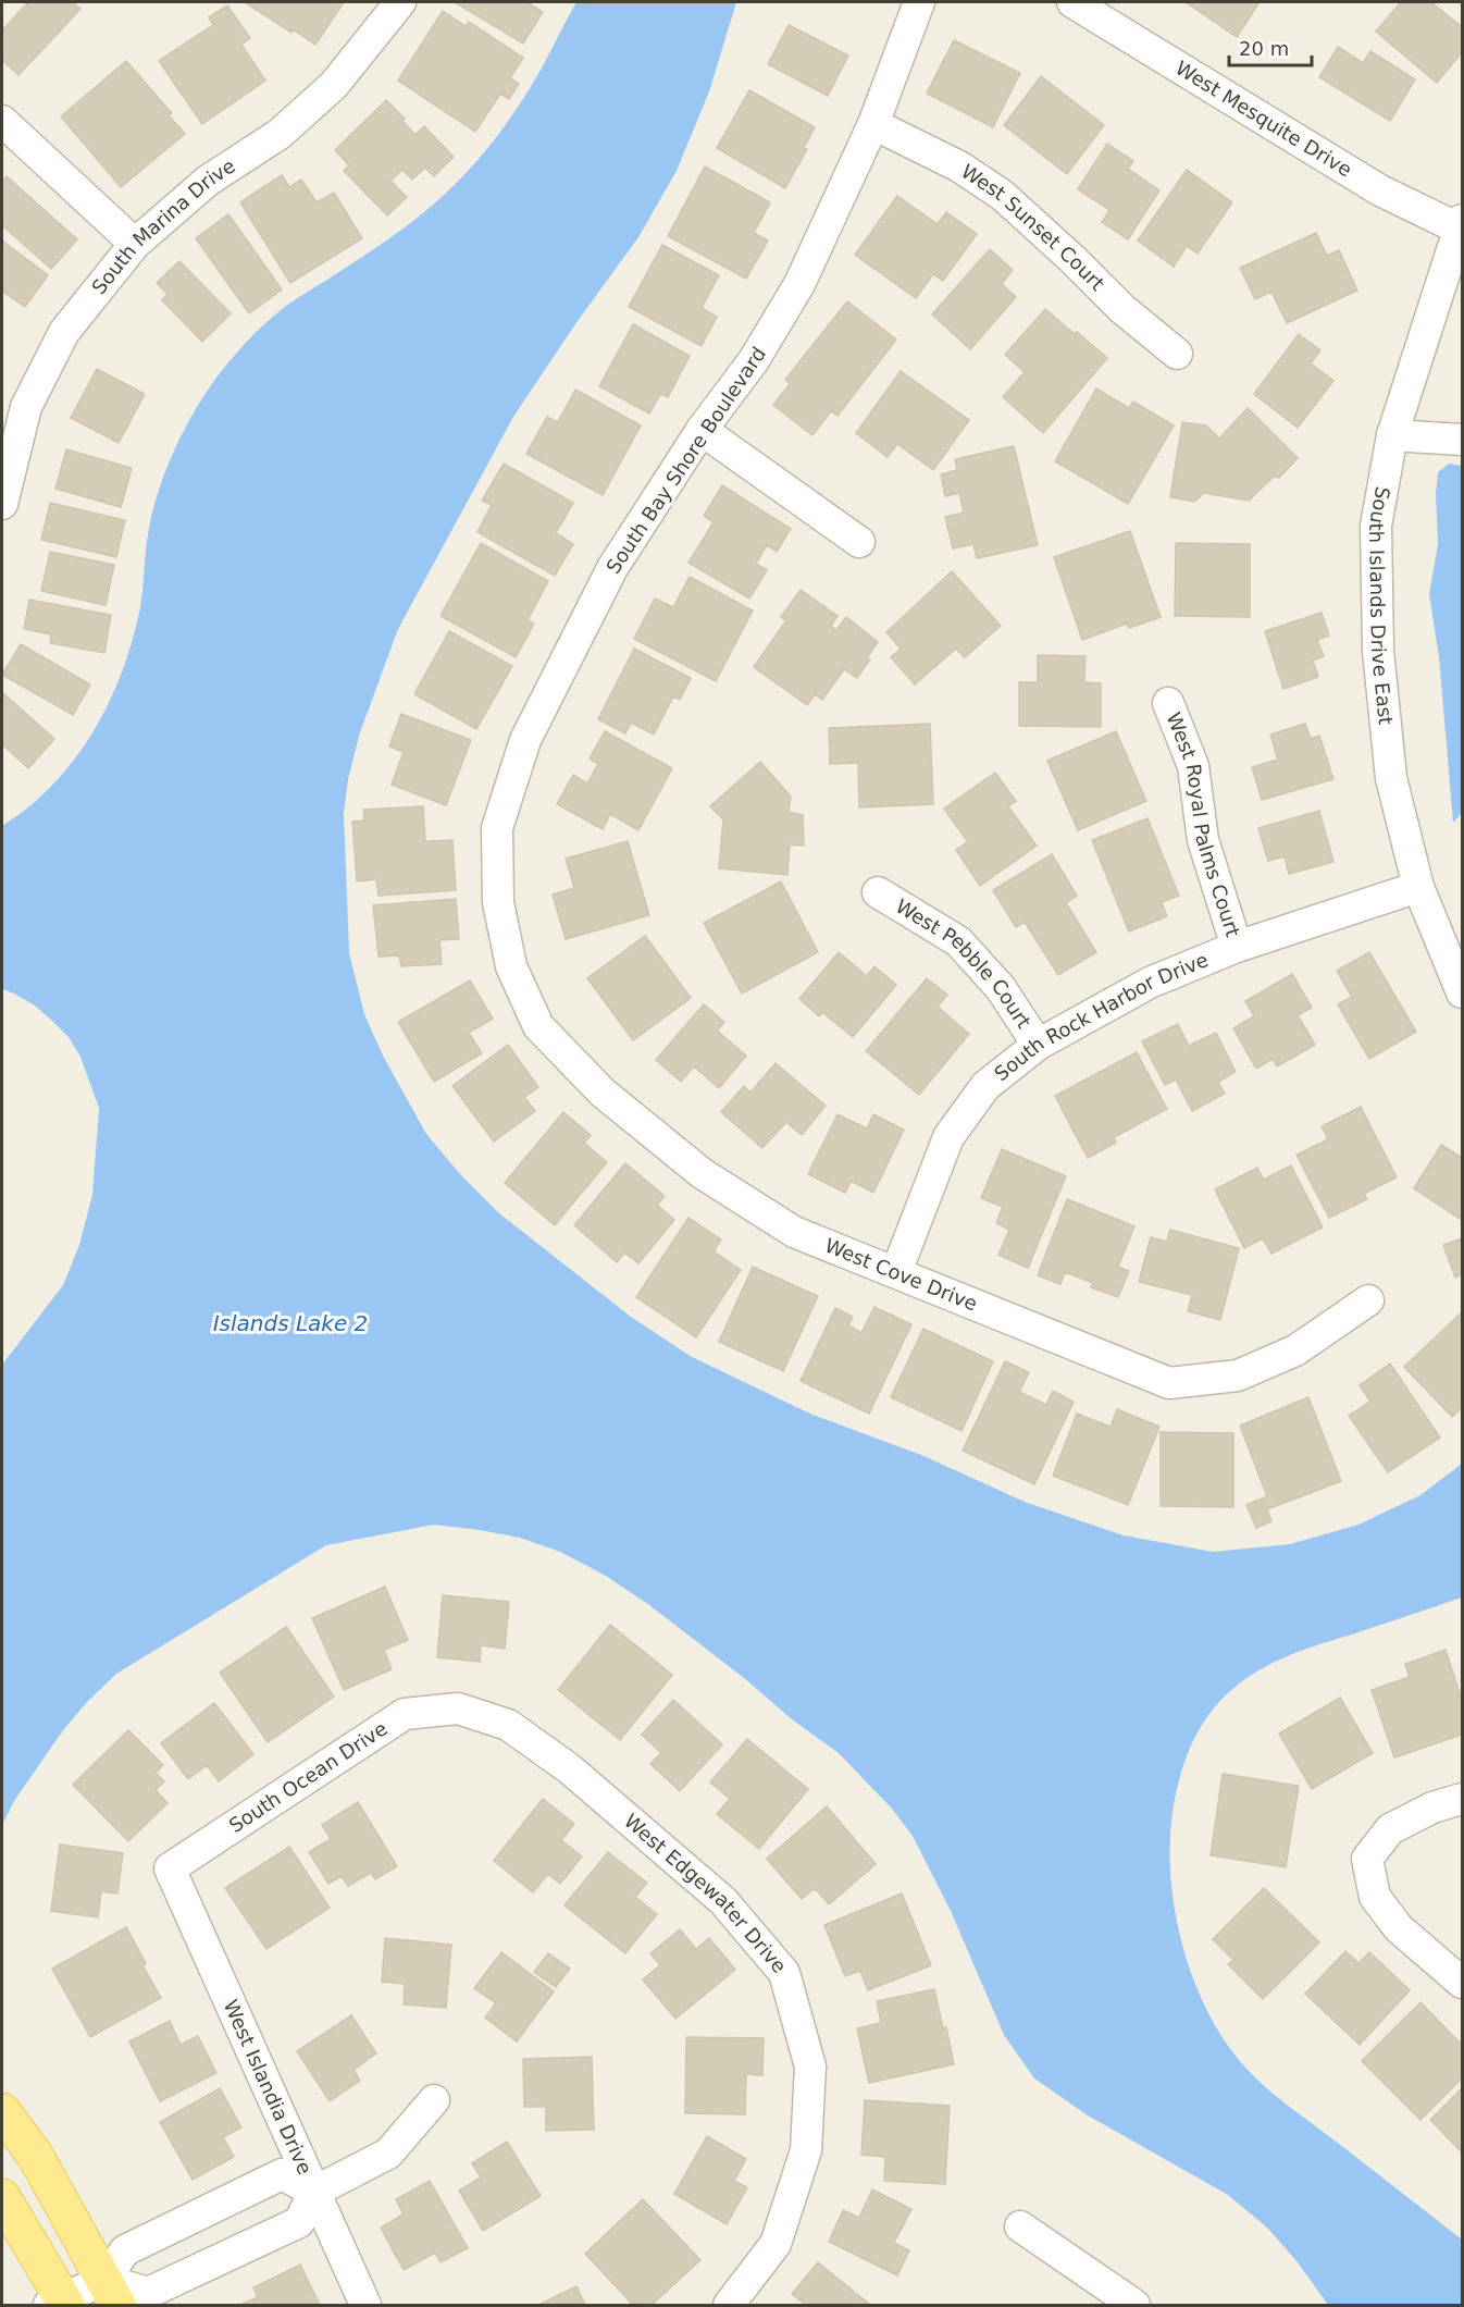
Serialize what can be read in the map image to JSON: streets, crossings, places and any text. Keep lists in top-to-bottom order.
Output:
{
  "streets": {
    "street": [
      "West Mesquite Drive",
      "South Marina Drive",
      "West Sunset Court",
      "South Bay Shore Boulevard",
      "South Islands Drive East",
      "West Royal Palms Court",
      "West Pebble Court",
      "South Rock Harbor Drive",
      "West Cove Drive",
      "South Ocean Drive",
      "West Edgewater Drive",
      "West Islandia Drive"
    ]
  },
  "crossings": [
    ["West Mesquite Drive", "South Islands Drive East"],
    ["West Sunset Court", "South Bay Shore Boulevard"],
    ["South Bay Shore Boulevard", "West Cove Drive"],
    ["South Islands Drive East", "South Rock Harbor Drive"],
    ["West Royal Palms Court", "South Rock Harbor Drive"],
    ["West Pebble Court", "South Rock Harbor Drive"],
    ["South Rock Harbor Drive", "West Cove Drive"],
    ["South Ocean Drive", "West Edgewater Drive"],
    ["South Ocean Drive", "West Islandia Drive"]
  ],
  "water": ["Islands Lake 2"],
  "scale_bar": "20 m"
}
